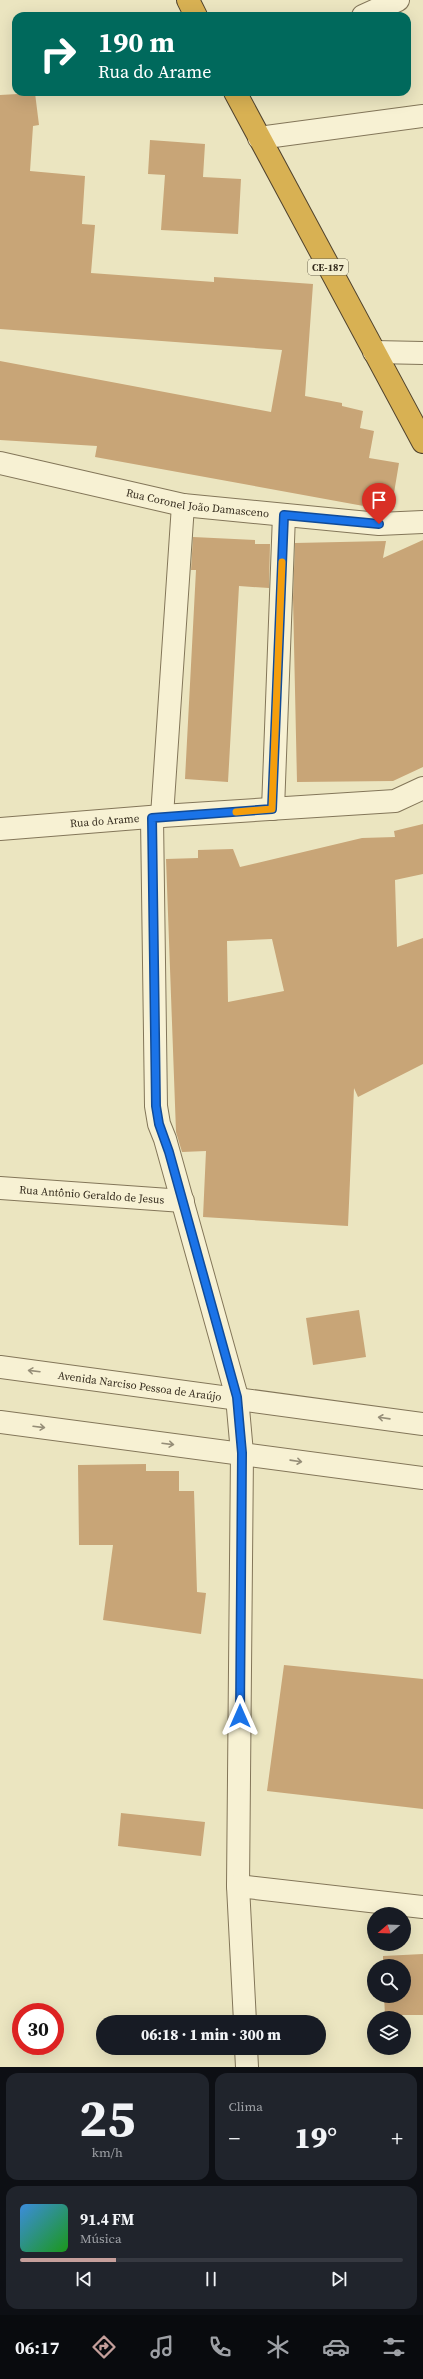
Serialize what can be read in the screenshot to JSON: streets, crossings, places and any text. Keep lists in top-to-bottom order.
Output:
{
  "streets": {
    "highway": ["CE-187"],
    "street": [
      "Rua Coronel João Damasceno",
      "Rua do Arame",
      "Rua Antônio Geraldo de Jesus",
      "Avenida Narciso Pessoa de Araújo"
    ]
  },
  "north": "left",
  "page": {
    "turn": ["190 m", "Rua do Arame"],
    "limit": "30",
    "trip": "06:18 · 1 min · 300 m",
    "tile": [
      ["25", "km/h"],
      "Clima"
    ],
    "heat": ["−", "19°", "+"],
    "song": ["91.4 FM", "Música"],
    "tabs": "06:17"
  }
}
